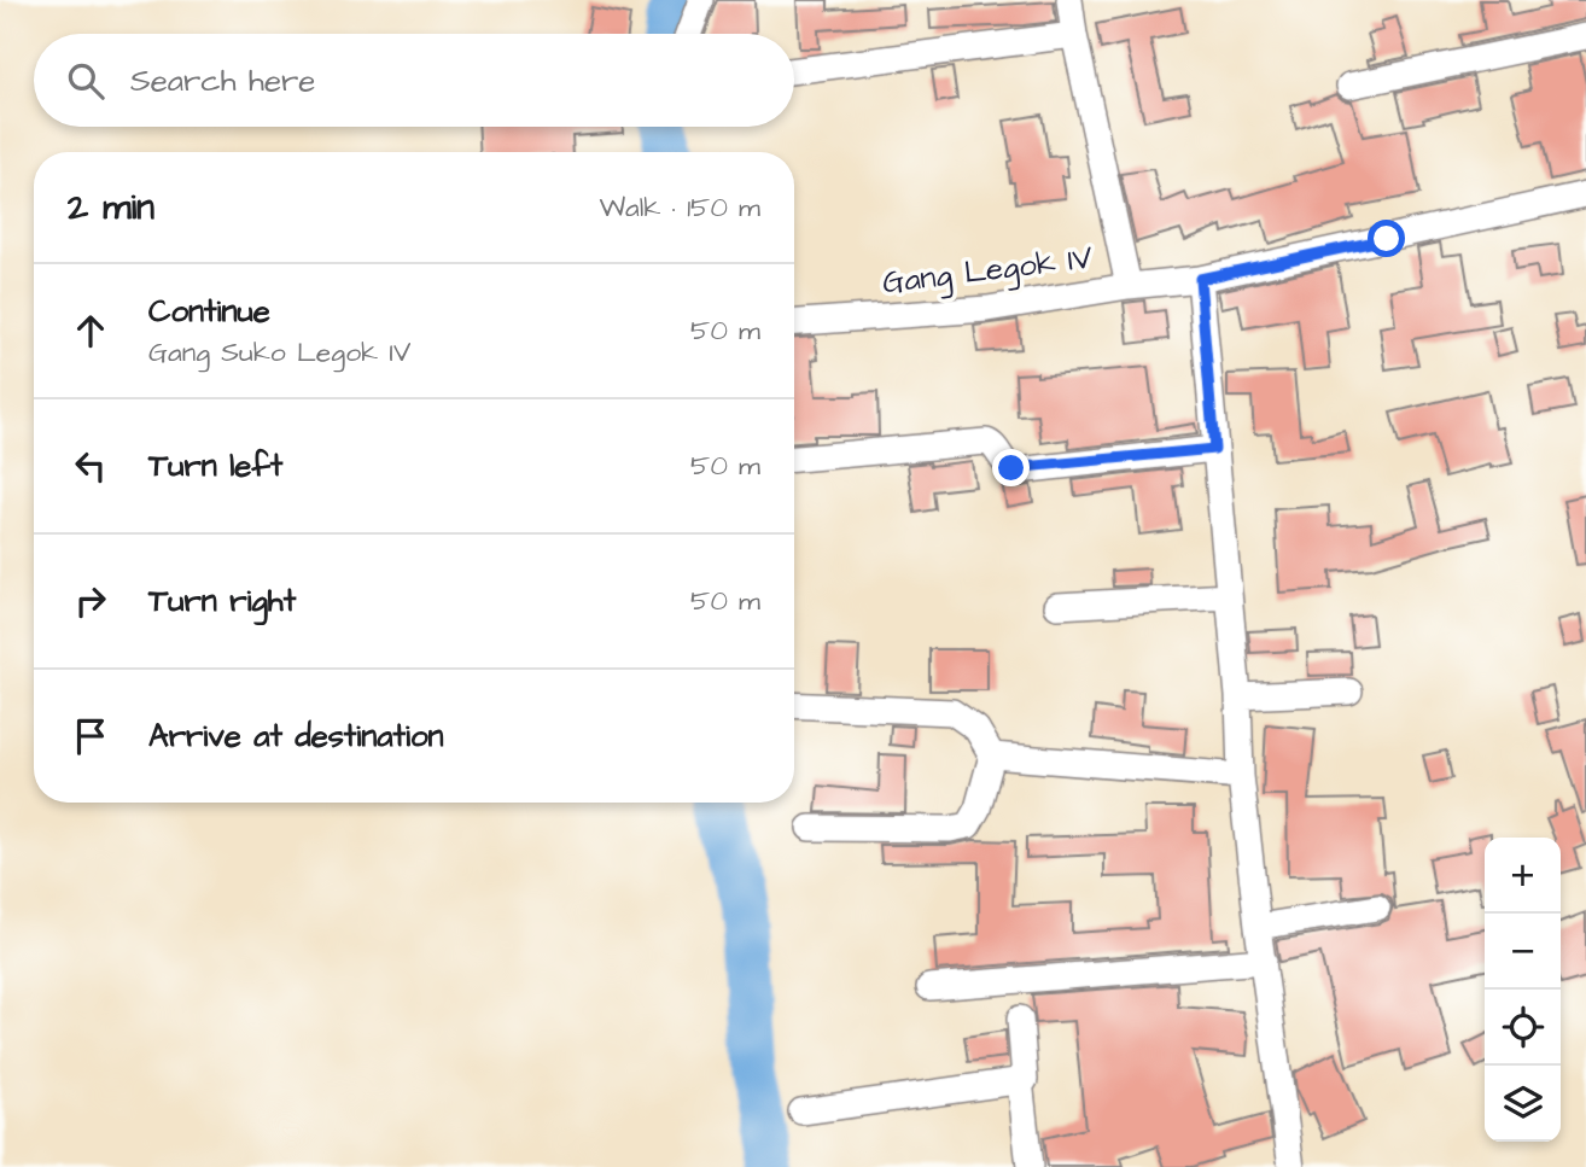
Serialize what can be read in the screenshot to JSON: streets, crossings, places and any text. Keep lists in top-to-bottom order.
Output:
{
  "streets": {
    "street": ["Gang Legok IV"]
  },
  "page": {
    "search": "Search here",
    "heading": ["2 min", "Walk · 150 m"],
    "list": [
      ["Continue", "Gang Suko Legok IV", "50 m"],
      ["Turn left", "50 m"],
      ["Turn right", "50 m"],
      "Arrive at destination"
    ],
    "map_buttons": ["+", "−"]
  }
}
